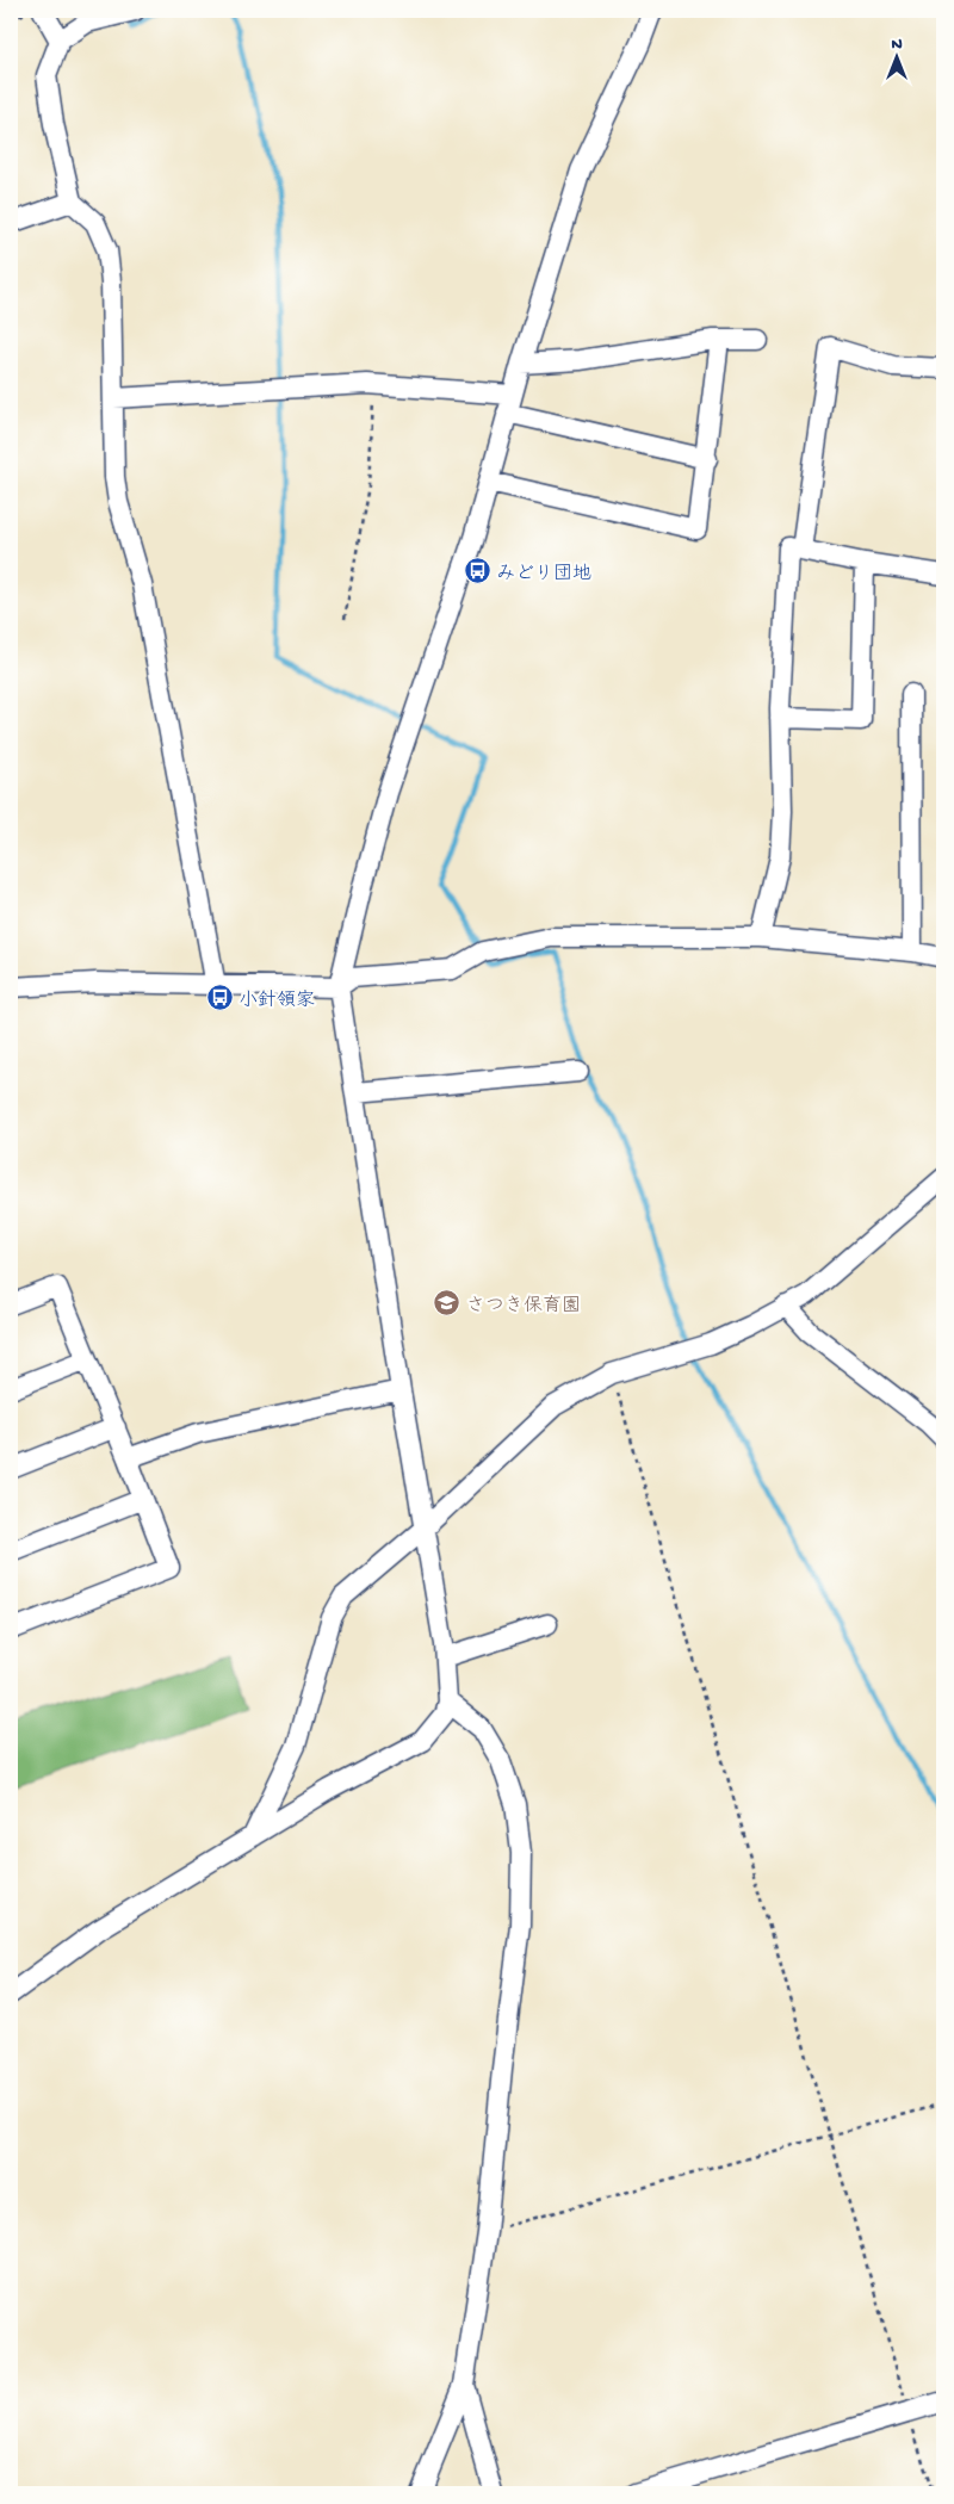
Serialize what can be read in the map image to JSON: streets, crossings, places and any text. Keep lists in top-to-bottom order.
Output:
{
  "places": {
    "bus stop": ["みどり団地", "小針領家"],
    "school or university": ["さつき保育園"]
  },
  "north": "top"
}
